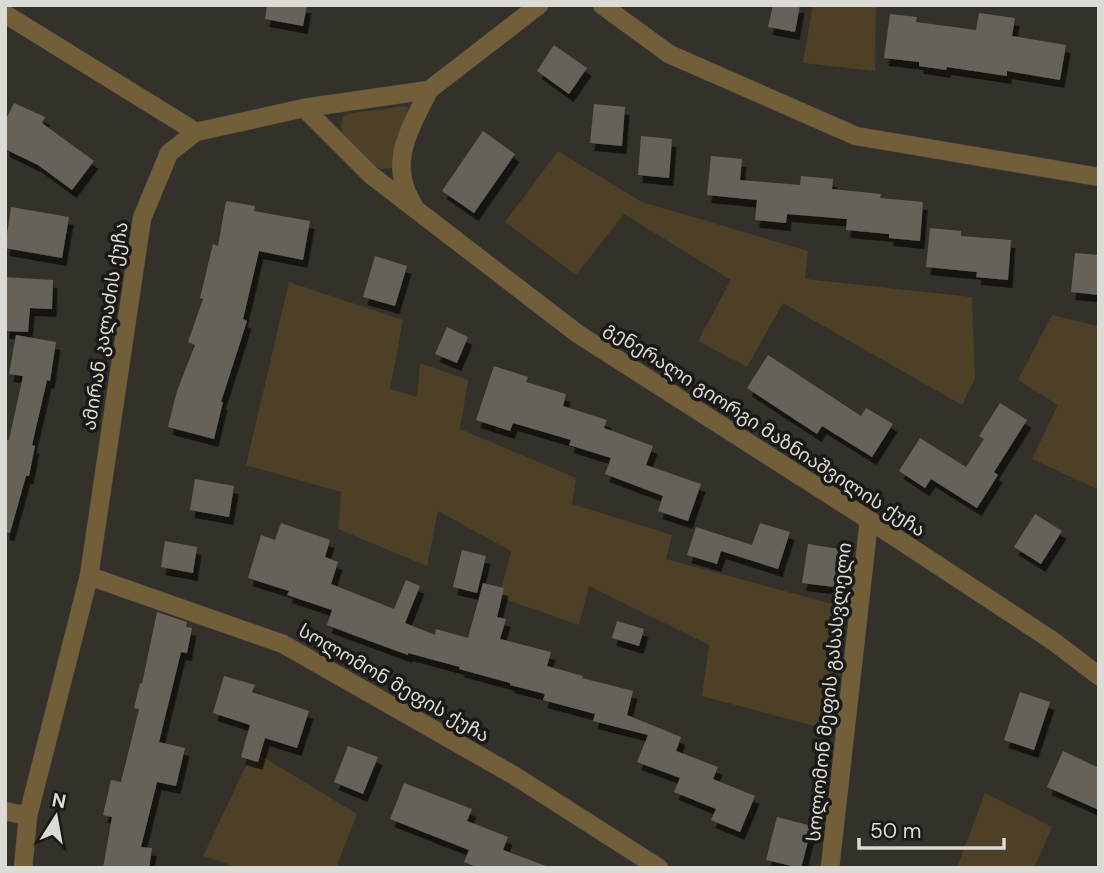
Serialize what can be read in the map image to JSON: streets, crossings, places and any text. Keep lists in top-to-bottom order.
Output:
{
  "streets": {
    "street": [
      "ამირან კალაძის ქუჩა",
      "გენერალი გიორგი მაზნიაშვილის ქუჩა",
      "სოლომონ მეფის ქუჩა",
      "სოლომონ მეფის გასასვლელი"
    ]
  },
  "crossings": [
    ["ამირან კალაძის ქუჩა", "გენერალი გიორგი მაზნიაშვილის ქუჩა"],
    ["ამირან კალაძის ქუჩა", "სოლომონ მეფის ქუჩა"],
    ["გენერალი გიორგი მაზნიაშვილის ქუჩა", "სოლომონ მეფის გასასვლელი"]
  ],
  "scale_bar": "50 m",
  "north": "top"
}
